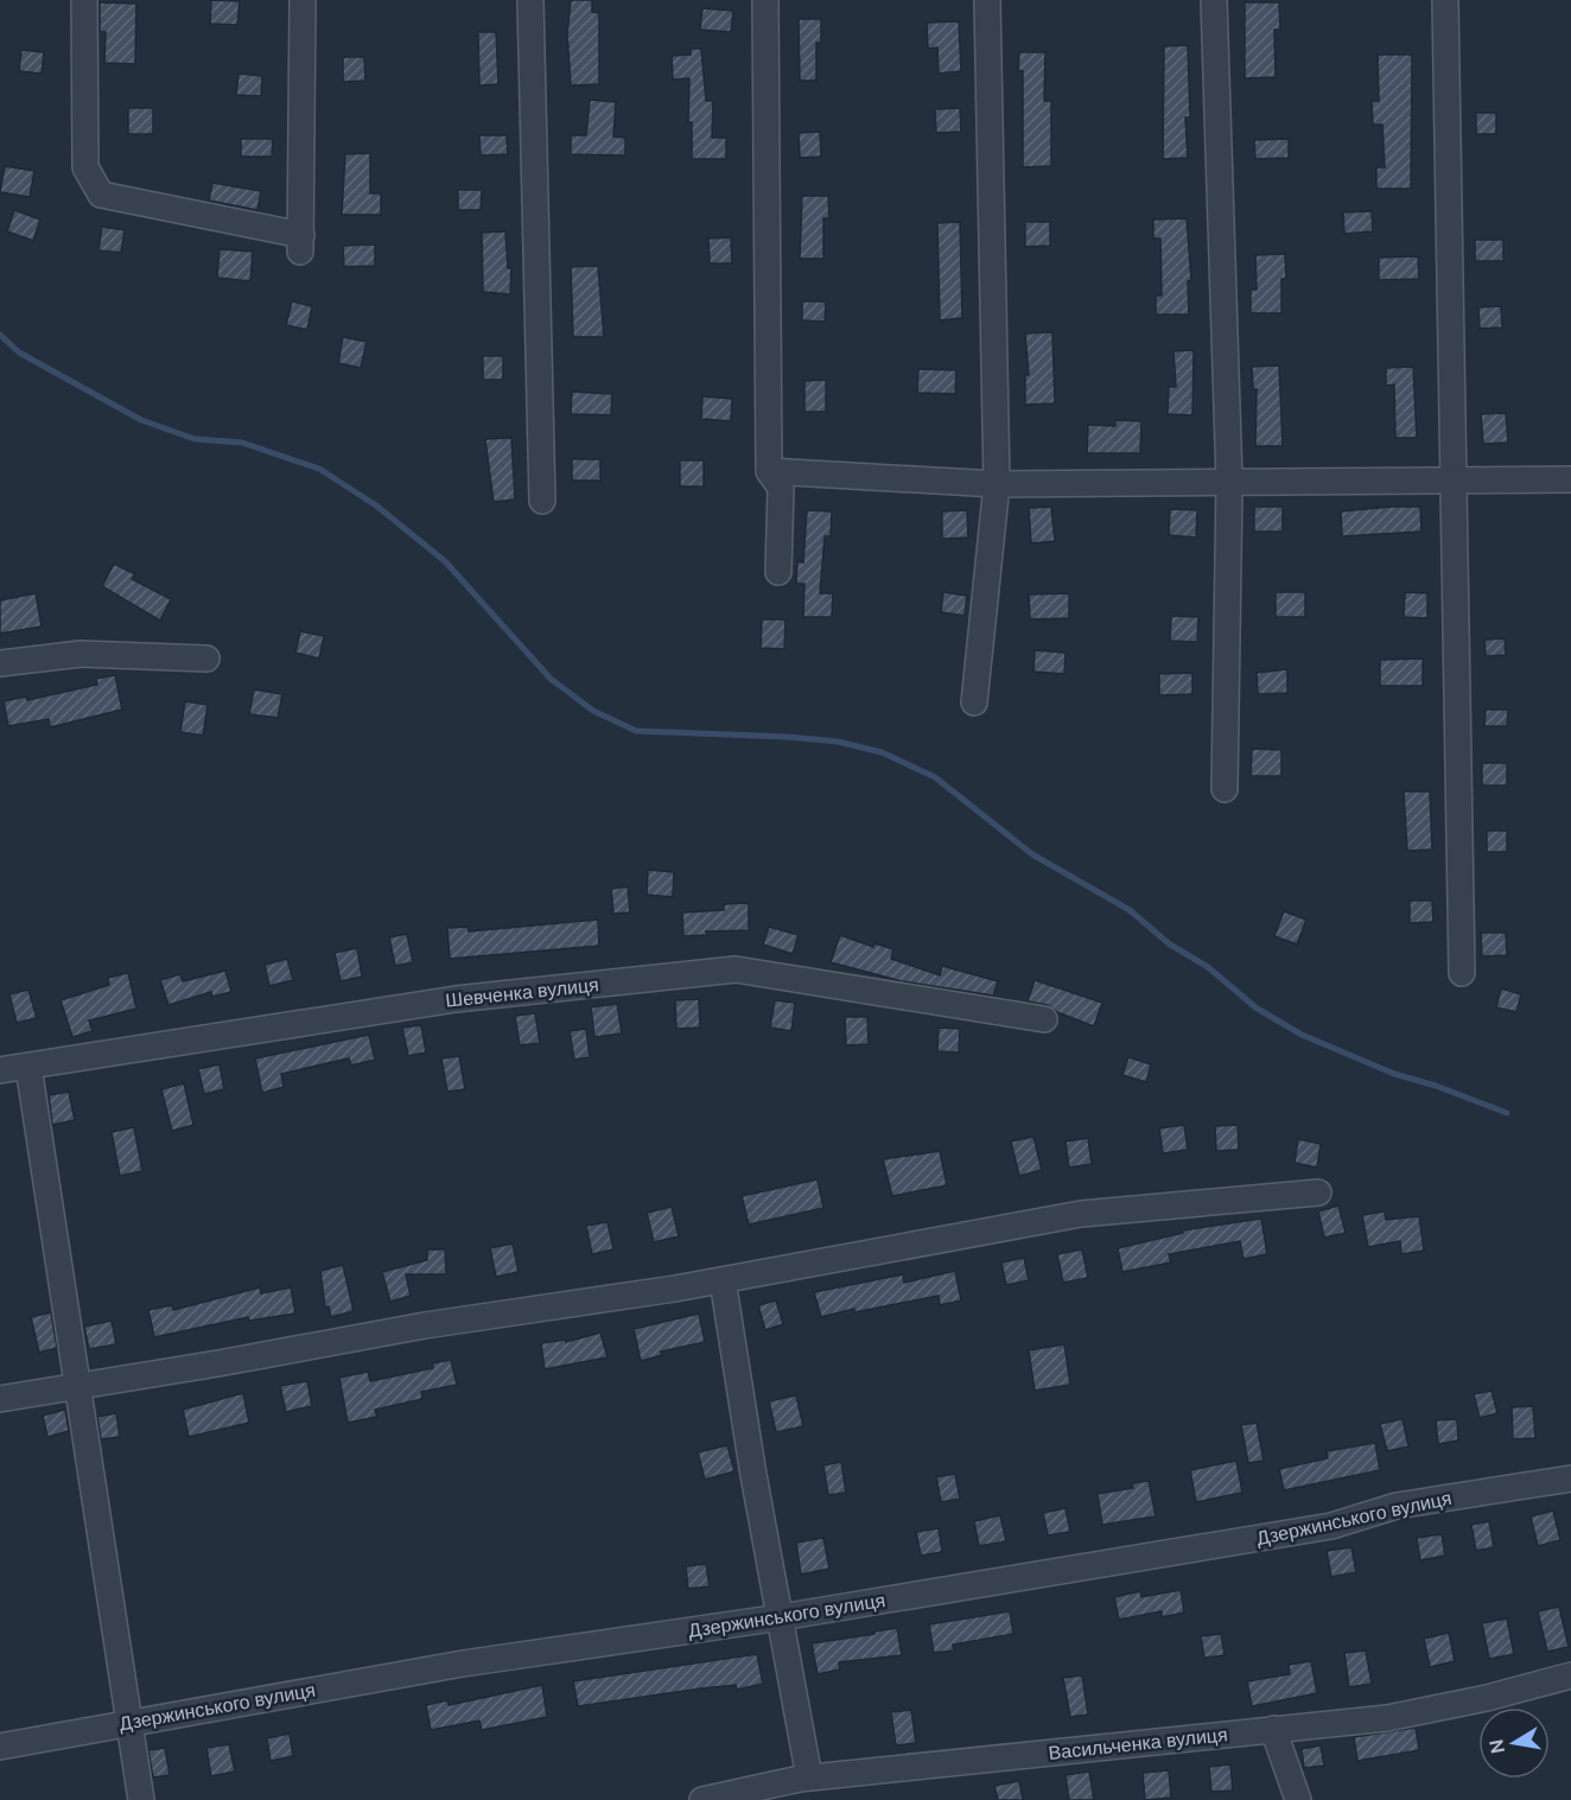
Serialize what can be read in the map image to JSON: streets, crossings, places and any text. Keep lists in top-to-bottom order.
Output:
{
  "streets": {
    "street": ["Шевченка вулиця", "Дзержинського вулиця", "Васильченка вулиця"]
  },
  "north": "left"
}
